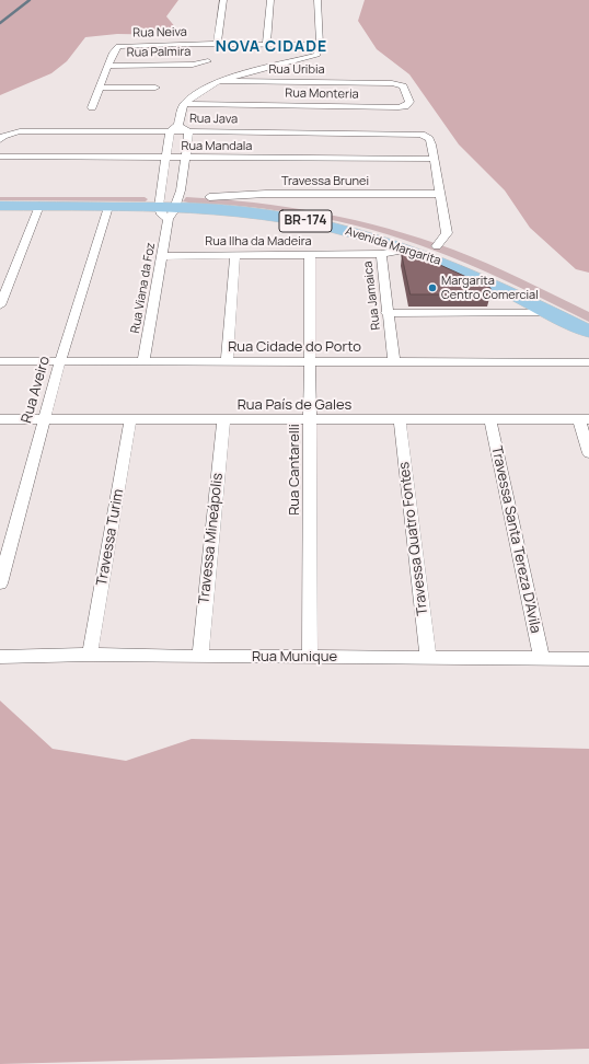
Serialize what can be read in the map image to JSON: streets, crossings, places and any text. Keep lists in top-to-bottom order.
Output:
{
  "streets": {
    "main road": ["BR-174", "Avenida Margarita"],
    "street": [
      "Rua Neiva",
      "Rua Palmira",
      "Rua Uribia",
      "Rua Monteria",
      "Rua Java",
      "Rua Mandala",
      "Travessa Brunei",
      "Rua Ilha da Madeira",
      "Rua Viana da Foz",
      "Rua Jamaica",
      "Rua Cidade do Porto",
      "Rua Aveiro",
      "Rua País de Gales",
      "Rua Cantarelli",
      "Travessa Turim",
      "Travessa Mineápolis",
      "Travessa Quatro Fontes",
      "Travessa Santa Tereza D'Avila",
      "Rua Munique"
    ]
  },
  "crossings": [
    ["Rua Neiva", "Rua Palmira"],
    ["Rua Uribia", "Rua Monteria"],
    ["Rua Java", "Rua Mandala"],
    ["Travessa Brunei", "Avenida Margarita"],
    ["Rua Ilha da Madeira", "Rua Viana da Foz"],
    ["Rua Ilha da Madeira", "Rua Jamaica"],
    ["Rua Ilha da Madeira", "Rua Cantarelli"],
    ["Avenida Margarita", "Rua Viana da Foz"],
    ["Avenida Margarita", "Rua Jamaica"],
    ["Avenida Margarita", "Rua Aveiro"],
    ["Rua Viana da Foz", "Rua Cidade do Porto"],
    ["Rua Jamaica", "Rua Cidade do Porto"],
    ["Rua Cidade do Porto", "Rua Aveiro"],
    ["Rua Cidade do Porto", "Rua Cantarelli"],
    ["Rua Aveiro", "Rua País de Gales"],
    ["Rua País de Gales", "Rua Cantarelli"],
    ["Rua País de Gales", "Travessa Turim"],
    ["Rua País de Gales", "Travessa Mineápolis"],
    ["Rua País de Gales", "Travessa Quatro Fontes"],
    ["Rua País de Gales", "Travessa Santa Tereza D'Avila"],
    ["Rua Cantarelli", "Rua Munique"],
    ["Travessa Turim", "Rua Munique"],
    ["Travessa Mineápolis", "Rua Munique"],
    ["Travessa Quatro Fontes", "Rua Munique"],
    ["Travessa Santa Tereza D'Avila", "Rua Munique"]
  ],
  "districts": ["NOVA CIDADE"],
  "places": ["Margarita Centro Comercial"]
}
